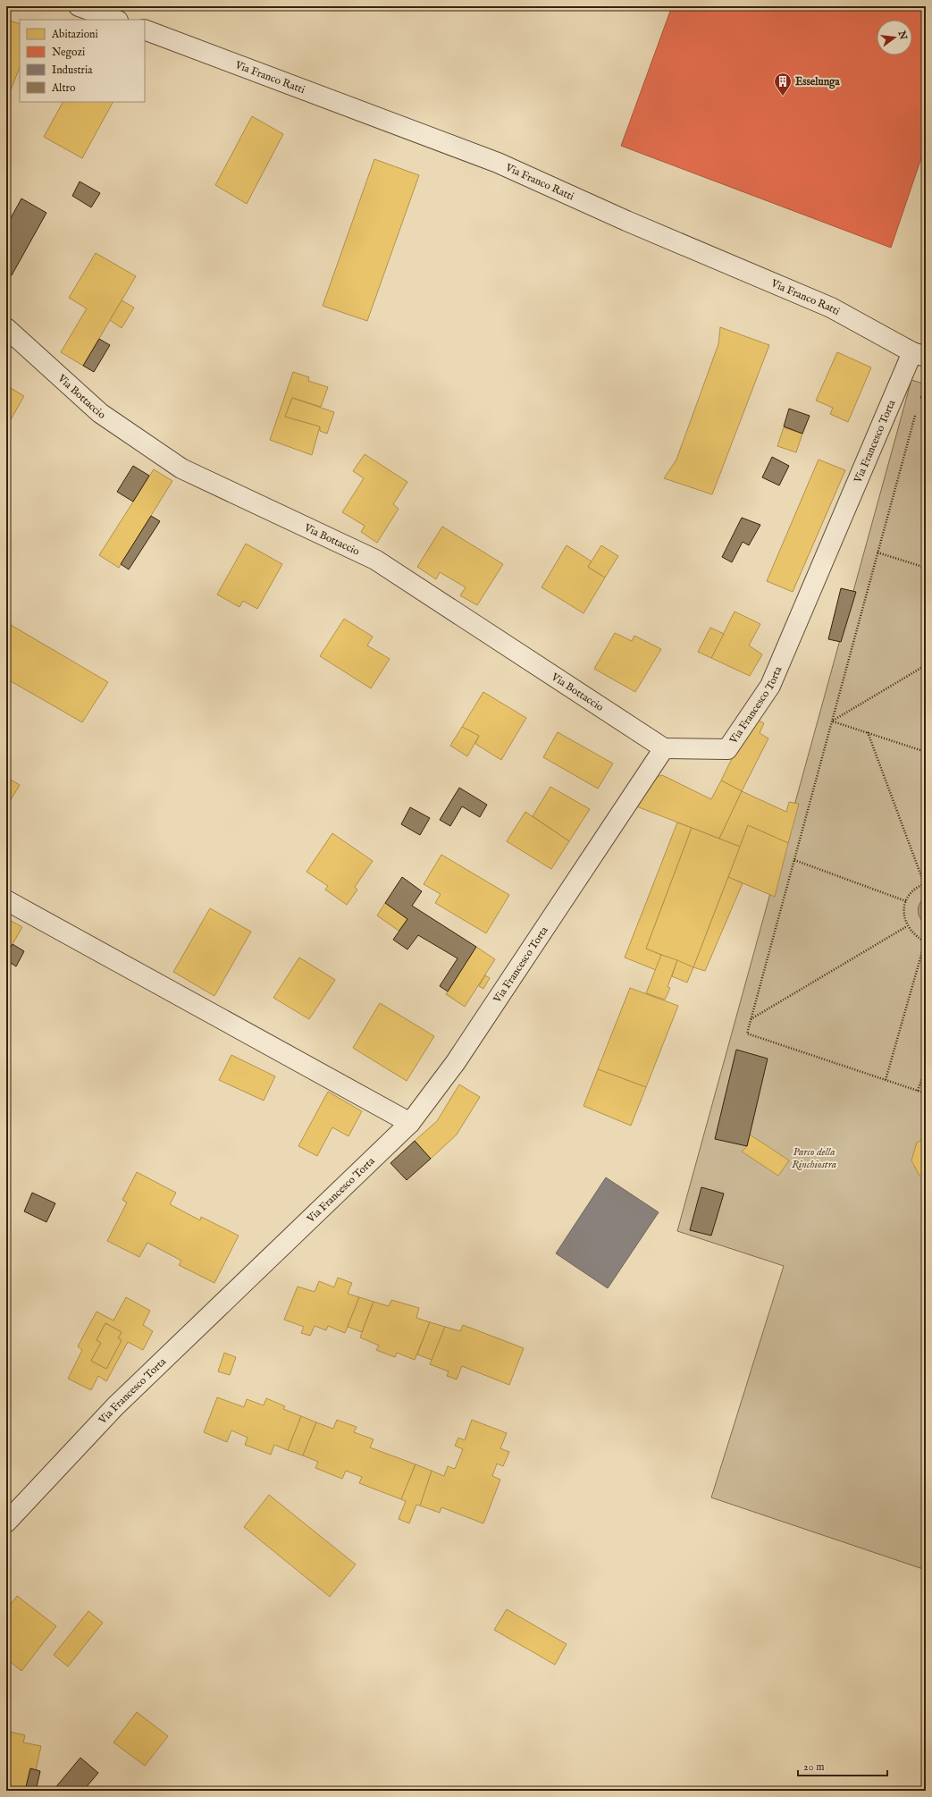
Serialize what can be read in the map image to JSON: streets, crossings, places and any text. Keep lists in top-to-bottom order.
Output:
{
  "streets": {
    "street": ["Via Franco Ratti", "Via Bottaccio", "Via Francesco Torta"]
  },
  "crossings": [
    ["Via Franco Ratti", "Via Francesco Torta"],
    ["Via Bottaccio", "Via Francesco Torta"]
  ],
  "parks": ["Parco della Rinchiostra"],
  "places": {
    "building": ["Esselunga"]
  },
  "legend": [
    "Abitazioni",
    "Negozi",
    "Industria",
    "Altro"
  ],
  "scale_bar": "20 m",
  "north": "right"
}
